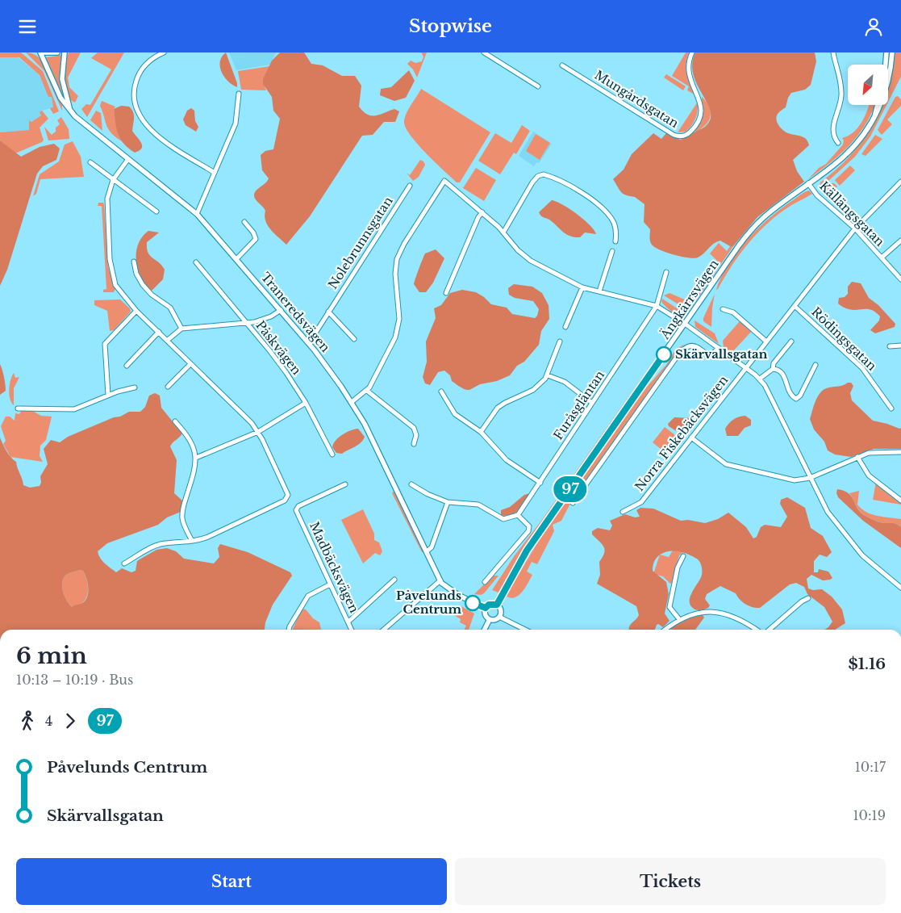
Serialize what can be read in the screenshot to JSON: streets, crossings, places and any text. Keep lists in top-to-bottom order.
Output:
{
  "streets": {
    "street": [
      "Mungårdsgatan",
      "Källängsgatan",
      "Nolebrunnsgatan",
      "Ängkärrsvägen",
      "Traneredsvägen",
      "Rödingsgatan",
      "Påskvägen",
      "Furåsgläntan",
      "Norra Fiskebäcksvägen",
      "Madbäcksvägen"
    ]
  },
  "crossings": [
    ["Källängsgatan", "Ängkärrsvägen"],
    ["Källängsgatan", "Norra Fiskebäcksvägen"],
    ["Nolebrunnsgatan", "Traneredsvägen"],
    ["Ängkärrsvägen", "Traneredsvägen"],
    ["Rödingsgatan", "Norra Fiskebäcksvägen"]
  ],
  "places": ["Skärvallsgatan", "Påvelunds Centrum"],
  "lines": ["bus line 97"],
  "north": "bottom left",
  "page": {
    "header": "Stopwise",
    "on_map": "97",
    "heading": ["6 min", "10:13 – 10:19 · Bus", "$1.16"],
    "legs": ["4", "97"],
    "list": [
      {
        "name": "Påvelunds Centrum",
        "value": "10:17"
      },
      {
        "name": "Skärvallsgatan",
        "value": "10:19"
      }
    ],
    "buttons": ["Start", "Tickets"]
  }
}
